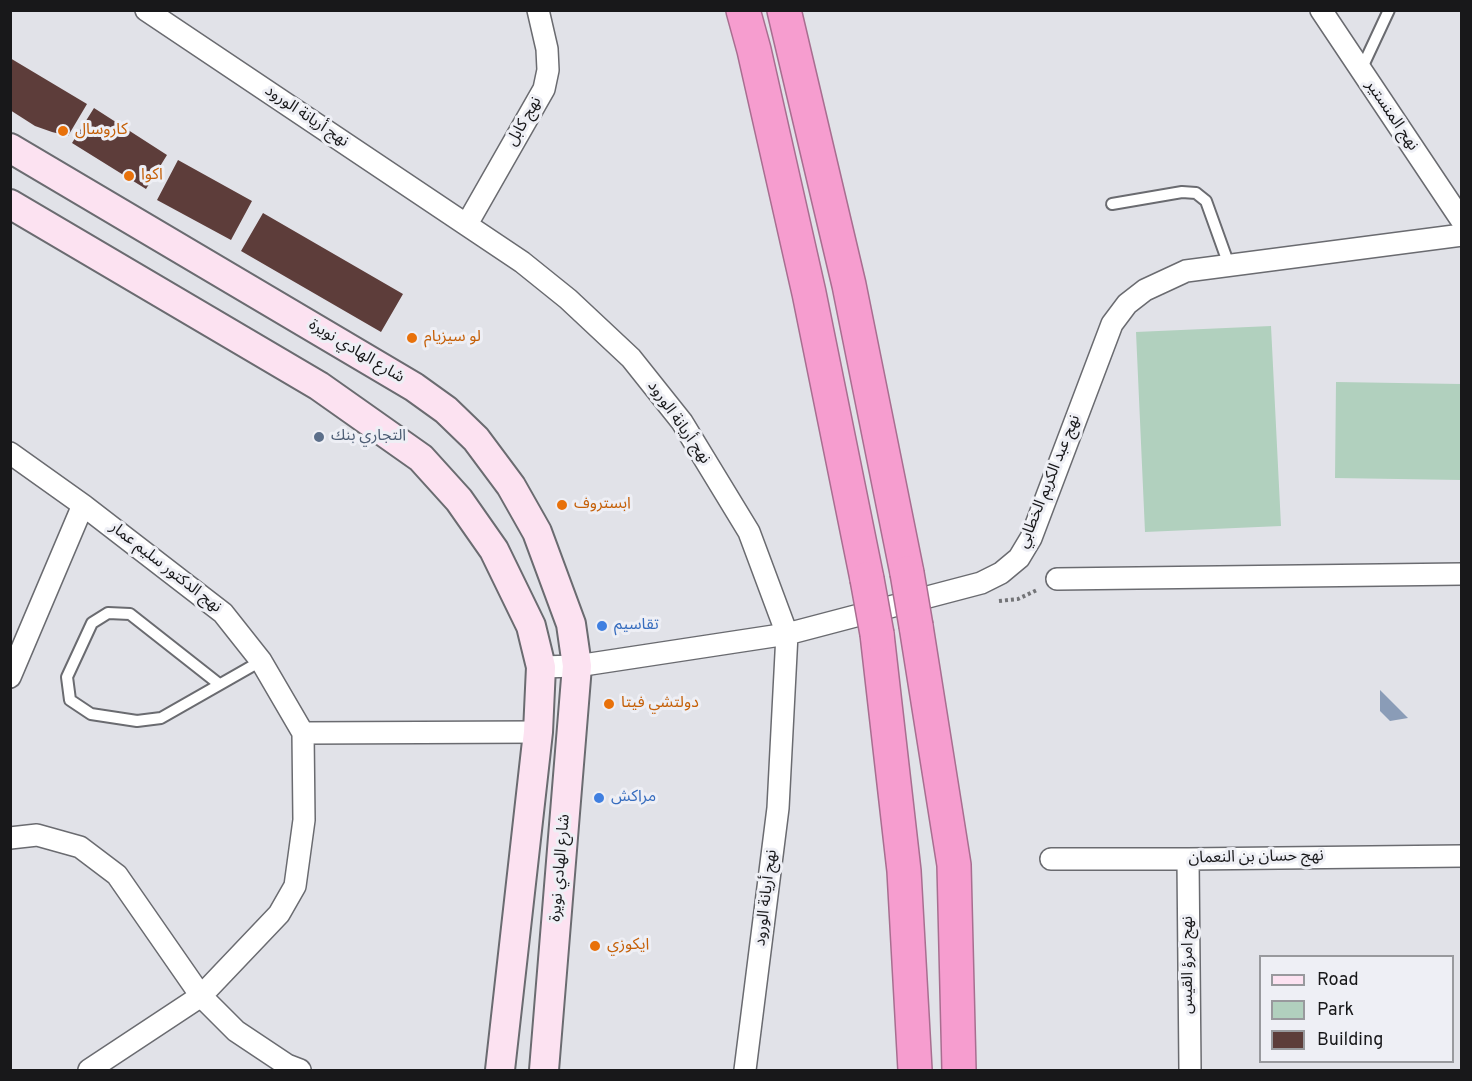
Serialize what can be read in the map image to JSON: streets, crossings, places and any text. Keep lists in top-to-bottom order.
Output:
{
  "streets": {
    "main road": ["شارع الهادي نويرة"],
    "street": [
      "نهج المنستير",
      "نهج أريانة الورود",
      "نهج كابل",
      "نهج عبد الكريم الخطابي",
      "نهج الدكتور سليم عمار",
      "نهج حسان بن النعمان",
      "نهج امرؤ القيس"
    ]
  },
  "crossings": [
    ["نهج أريانة الورود", "نهج كابل"],
    ["نهج أريانة الورود", "نهج عبد الكريم الخطابي"],
    ["شارع الهادي نويرة", "نهج عبد الكريم الخطابي"],
    ["نهج حسان بن النعمان", "نهج امرؤ القيس"]
  ],
  "places": [
    "كاروسال",
    "اكوا",
    "لو سيزيام",
    "التجاري بنك",
    "ابستروف",
    "تقاسيم",
    "دولتشي فيتا",
    "مراكش",
    "ايكوزي"
  ],
  "legend": ["Road", "Park", "Building"]
}
